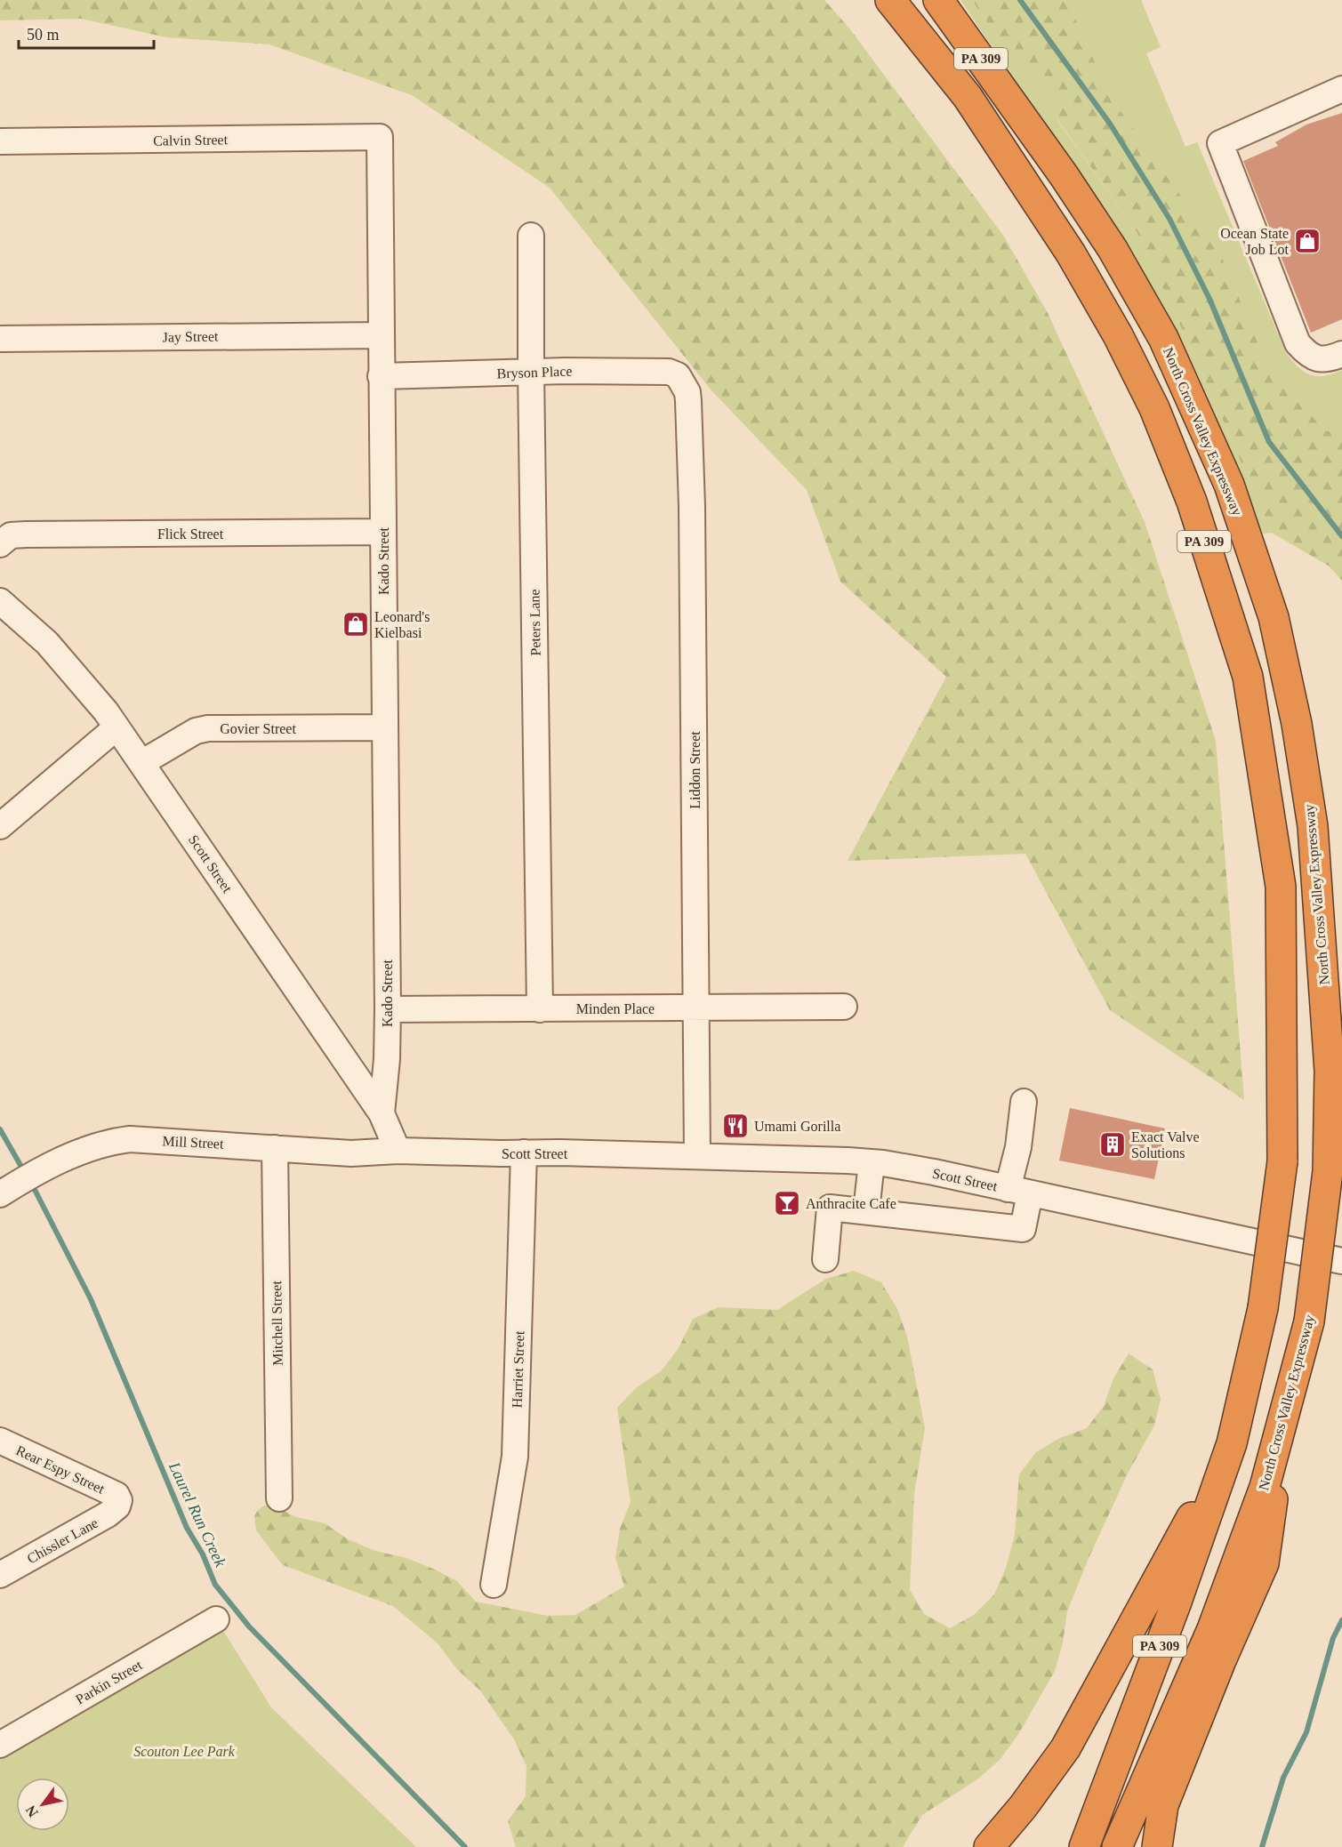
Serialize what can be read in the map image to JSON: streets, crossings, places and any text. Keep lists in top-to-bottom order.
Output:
{
  "streets": {
    "highway": ["PA 309", "North Cross Valley Expressway"],
    "street": [
      "Calvin Street",
      "Jay Street",
      "Bryson Place",
      "Flick Street",
      "Kado Street",
      "Peters Lane",
      "Govier Street",
      "Liddon Street",
      "Scott Street",
      "Minden Place",
      "Mill Street",
      "Mitchell Street",
      "Harriet Street",
      "Rear Espy Street",
      "Chissler Lane",
      "Parkin Street"
    ]
  },
  "crossings": [
    ["Calvin Street", "Kado Street"],
    ["Jay Street", "Kado Street"],
    ["Bryson Place", "Kado Street"],
    ["Bryson Place", "Peters Lane"],
    ["Bryson Place", "Liddon Street"],
    ["Flick Street", "Kado Street"],
    ["Kado Street", "Govier Street"],
    ["Kado Street", "Scott Street"],
    ["Kado Street", "Minden Place"],
    ["Peters Lane", "Minden Place"],
    ["Govier Street", "Scott Street"],
    ["Liddon Street", "Scott Street"],
    ["Liddon Street", "Minden Place"],
    ["Scott Street", "Mill Street"],
    ["Scott Street", "Harriet Street"],
    ["Mill Street", "Mitchell Street"],
    ["Rear Espy Street", "Chissler Lane"]
  ],
  "water": ["Laurel Run Creek"],
  "parks": ["Scouton Lee Park"],
  "places": {
    "shop": ["Ocean State Job Lot", "Leonard's Kielbasi"],
    "restaurant": ["Umami Gorilla"],
    "building": ["Exact Valve Solutions"],
    "bar": ["Anthracite Cafe"]
  },
  "scale_bar": "50 m",
  "north": "bottom left"
}
